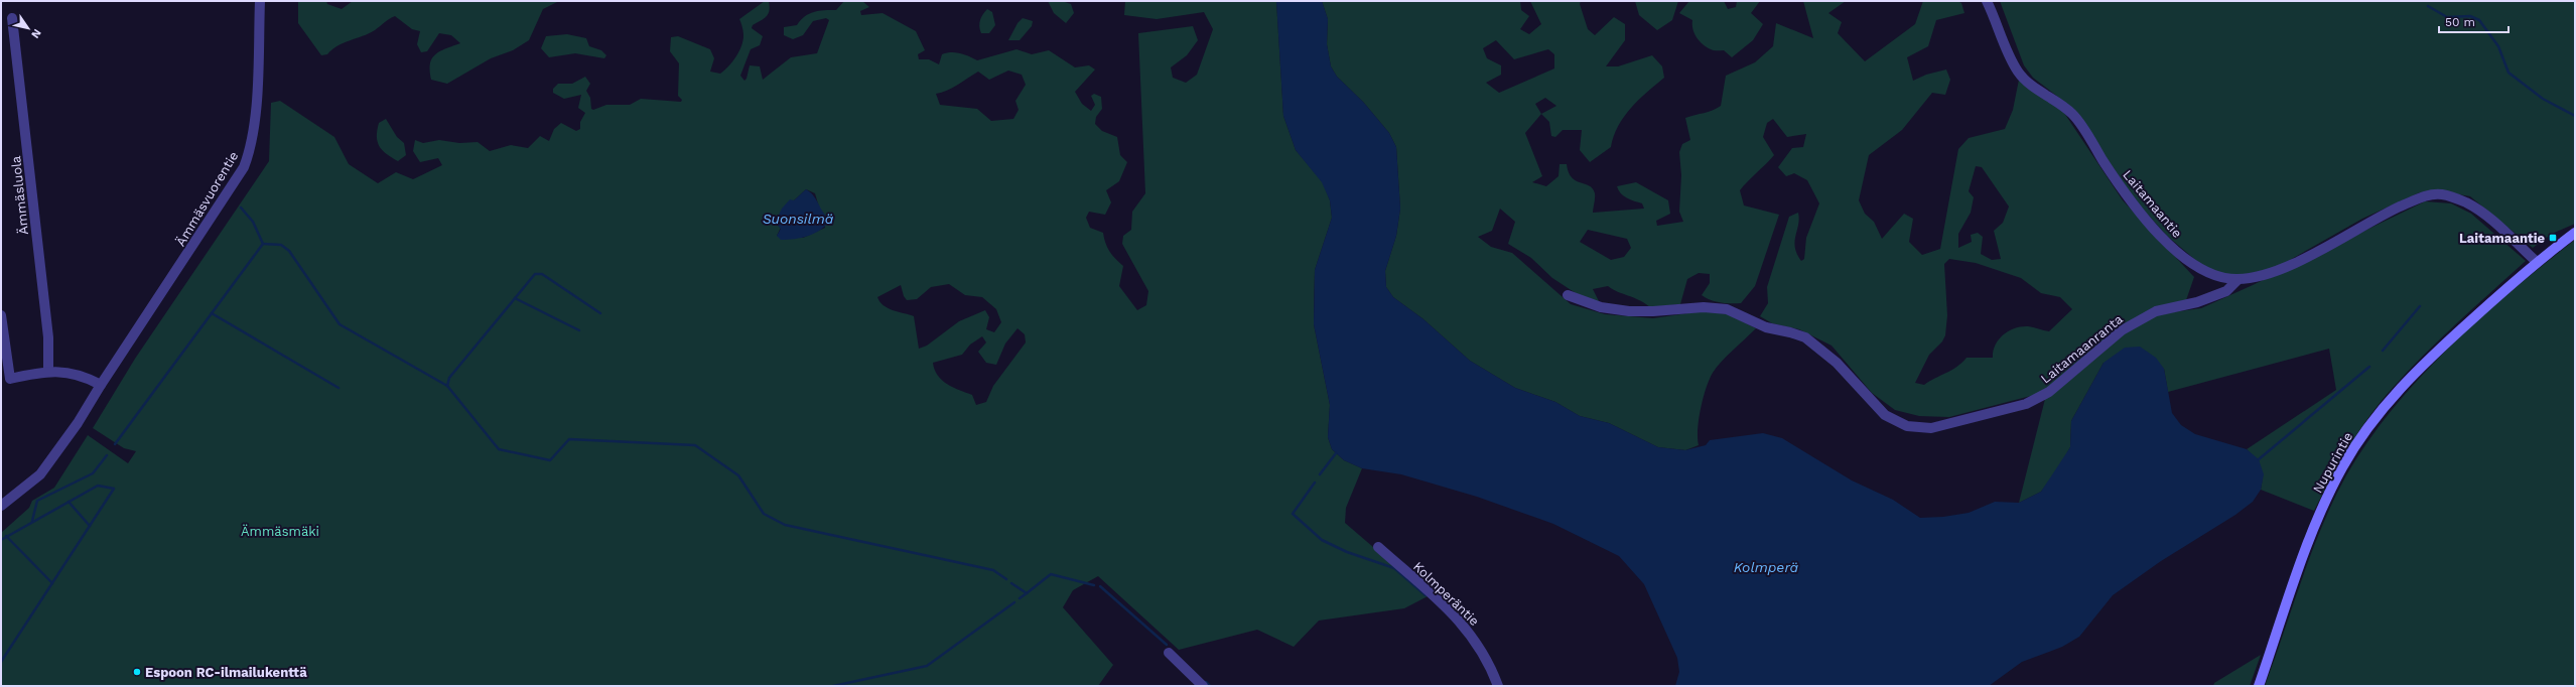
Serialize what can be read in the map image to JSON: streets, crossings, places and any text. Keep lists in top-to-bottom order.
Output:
{
  "streets": {
    "main road": ["Nupurintie"],
    "street": [
      "Ämmäsluola",
      "Ämmäsvuorentie",
      "Laitamaantie",
      "Laitamaanranta",
      "Kolmperäntie"
    ]
  },
  "crossings": [
    ["Laitamaantie", "Laitamaanranta"],
    ["Laitamaantie", "Nupurintie"]
  ],
  "water": ["Suonsilmä", "Kolmperä"],
  "parks": ["Ämmäsmäki"],
  "places": {
    "transit": ["Laitamaantie"],
    "other": ["Espoon RC-ilmailukenttä"]
  },
  "scale_bar": "50 m",
  "north": "bottom right"
}
